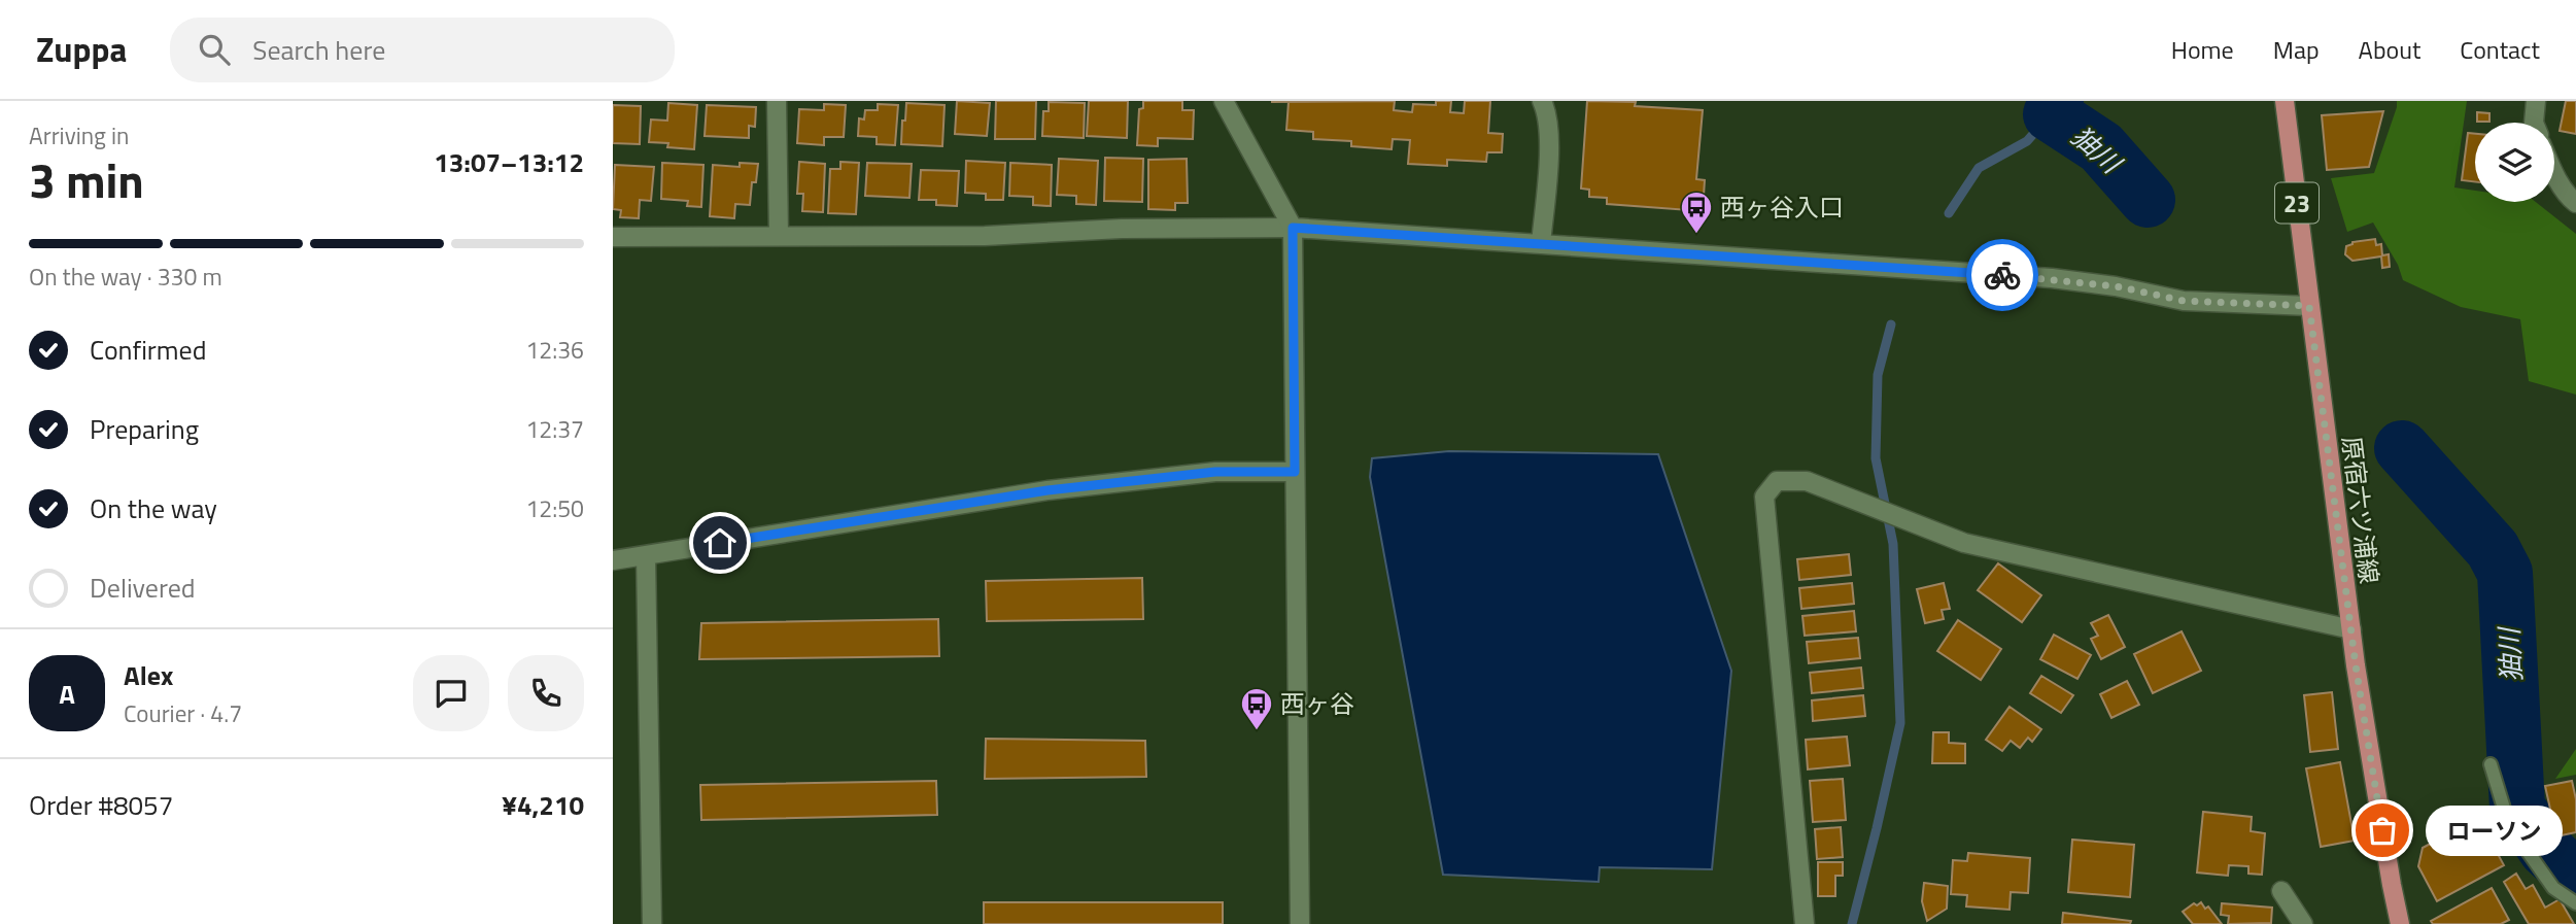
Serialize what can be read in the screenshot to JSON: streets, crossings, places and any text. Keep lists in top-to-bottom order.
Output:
{
  "streets": {
    "main road": ["23", "原宿六ツ浦線"]
  },
  "water": ["㹨川"],
  "places": {
    "bus stop": ["西ヶ谷入口", "西ヶ谷"],
    "other": ["ローソン"]
  },
  "page": {
    "header": "Zuppa",
    "search": "Search here",
    "nav": [
      "Home",
      "Map",
      "About",
      "Contact"
    ],
    "heading": ["3 min", "Arriving in", "13:07–13:12"],
    "panel": [
      "Alex",
      "Courier · 4.7",
      "Order #8057",
      "¥4,210"
    ],
    "bar": "On the way · 330 m",
    "list": [
      ["Confirmed", "12:36"],
      ["Preparing", "12:37"],
      ["On the way", "12:50"],
      "Delivered"
    ],
    "round": "A",
    "bubble": "ローソン"
  }
}
